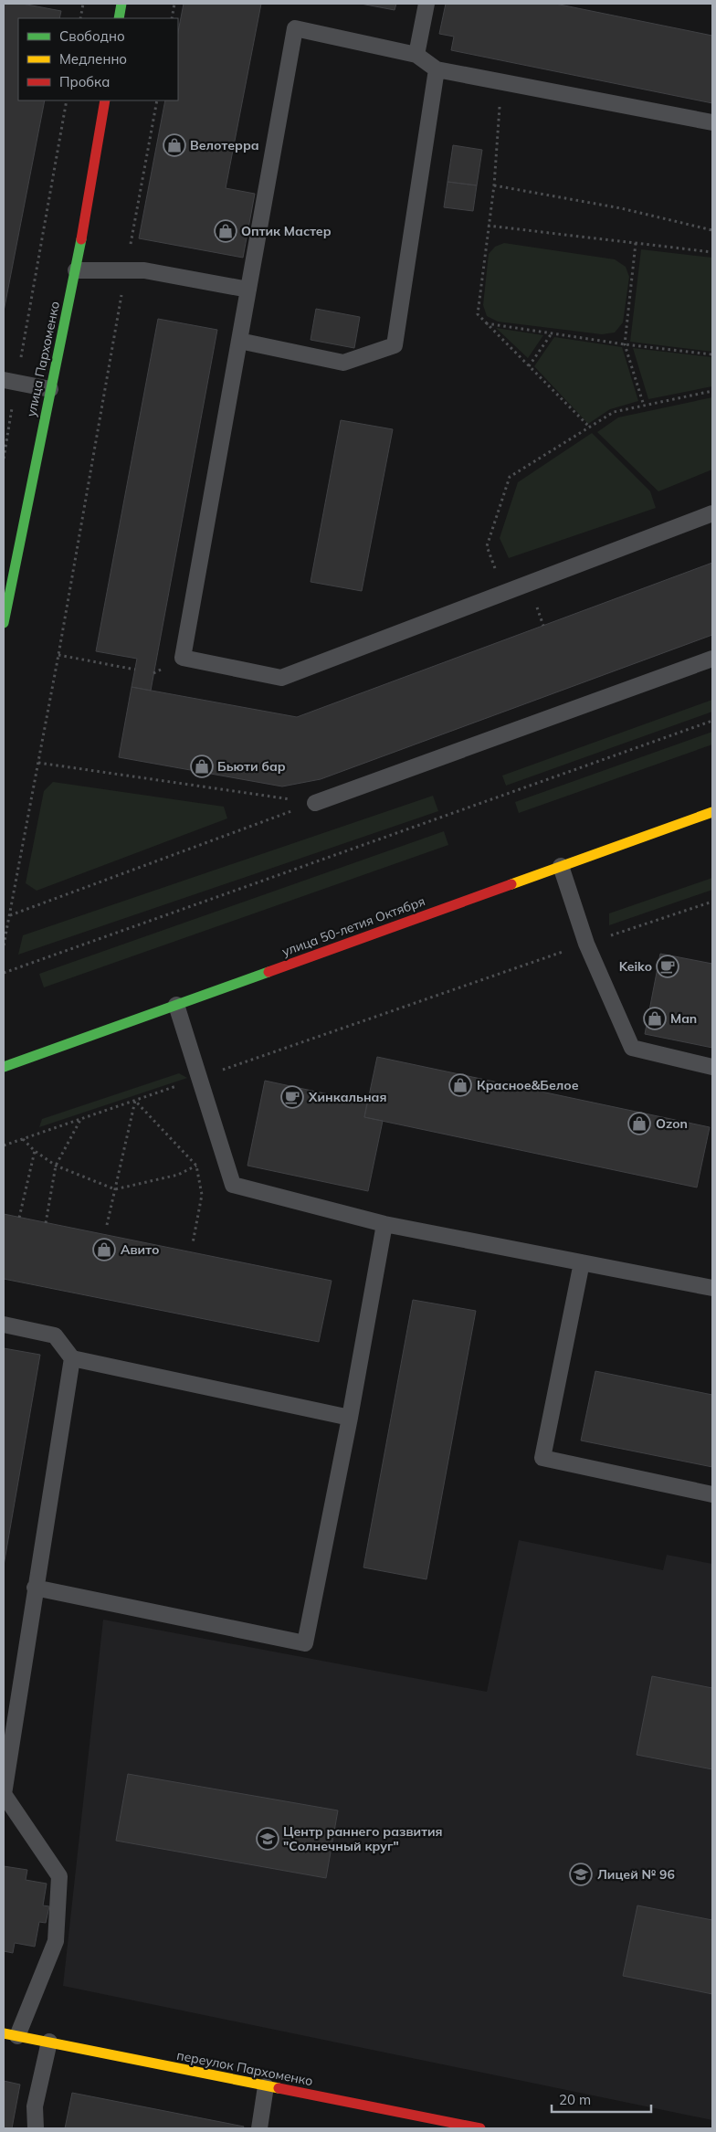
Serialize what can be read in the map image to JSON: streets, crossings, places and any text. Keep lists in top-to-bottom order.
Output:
{
  "streets": {
    "street": ["улица Пархоменко", "улица 50-летия Октября", "переулок Пархоменко"]
  },
  "places": {
    "shop": [
      "Велотерра",
      "Оптик Мастер",
      "Бьюти бар",
      "Man",
      "Красное&Белое",
      "Ozon",
      "Авито"
    ],
    "cafe": ["Keiko", "Хинкальная"],
    "school or university": ["Центр раннего развития \"Солнечный круг\"", "Лицей № 96"]
  },
  "legend": ["Свободно", "Медленно", "Пробка"],
  "scale_bar": "20 m"
}
